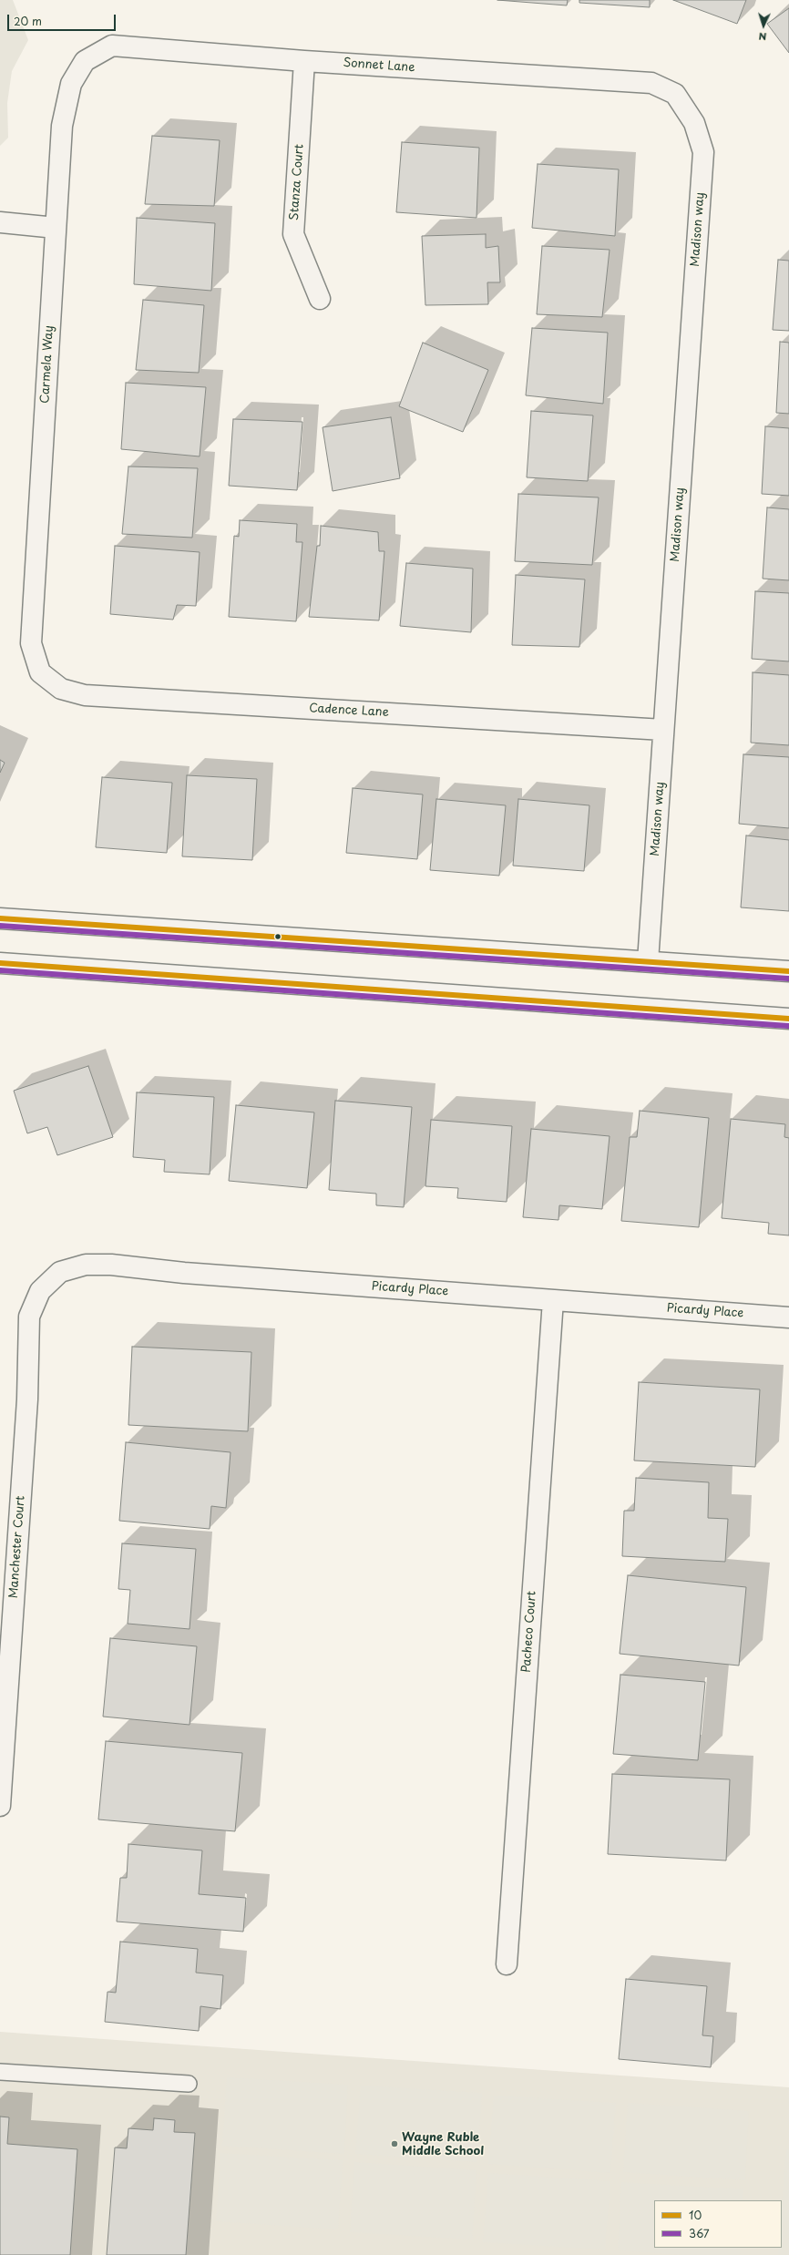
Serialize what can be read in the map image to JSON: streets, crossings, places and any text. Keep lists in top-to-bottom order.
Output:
{
  "streets": {
    "street": [
      "Sonnet Lane",
      "Stanza Court",
      "Madison way",
      "Carmela Way",
      "Cadence Lane",
      "Picardy Place",
      "Manchester Court",
      "Pacheco Court"
    ]
  },
  "crossings": [
    ["Sonnet Lane", "Stanza Court"],
    ["Sonnet Lane", "Madison way"],
    ["Sonnet Lane", "Carmela Way"],
    ["Madison way", "Cadence Lane"],
    ["Carmela Way", "Cadence Lane"],
    ["Picardy Place", "Manchester Court"],
    ["Picardy Place", "Pacheco Court"]
  ],
  "places": ["Wayne Ruble Middle School"],
  "lines": ["transit line 10", "transit line 367"],
  "legend": ["10", "367"],
  "scale_bar": "20 m",
  "north": "bottom"
}
